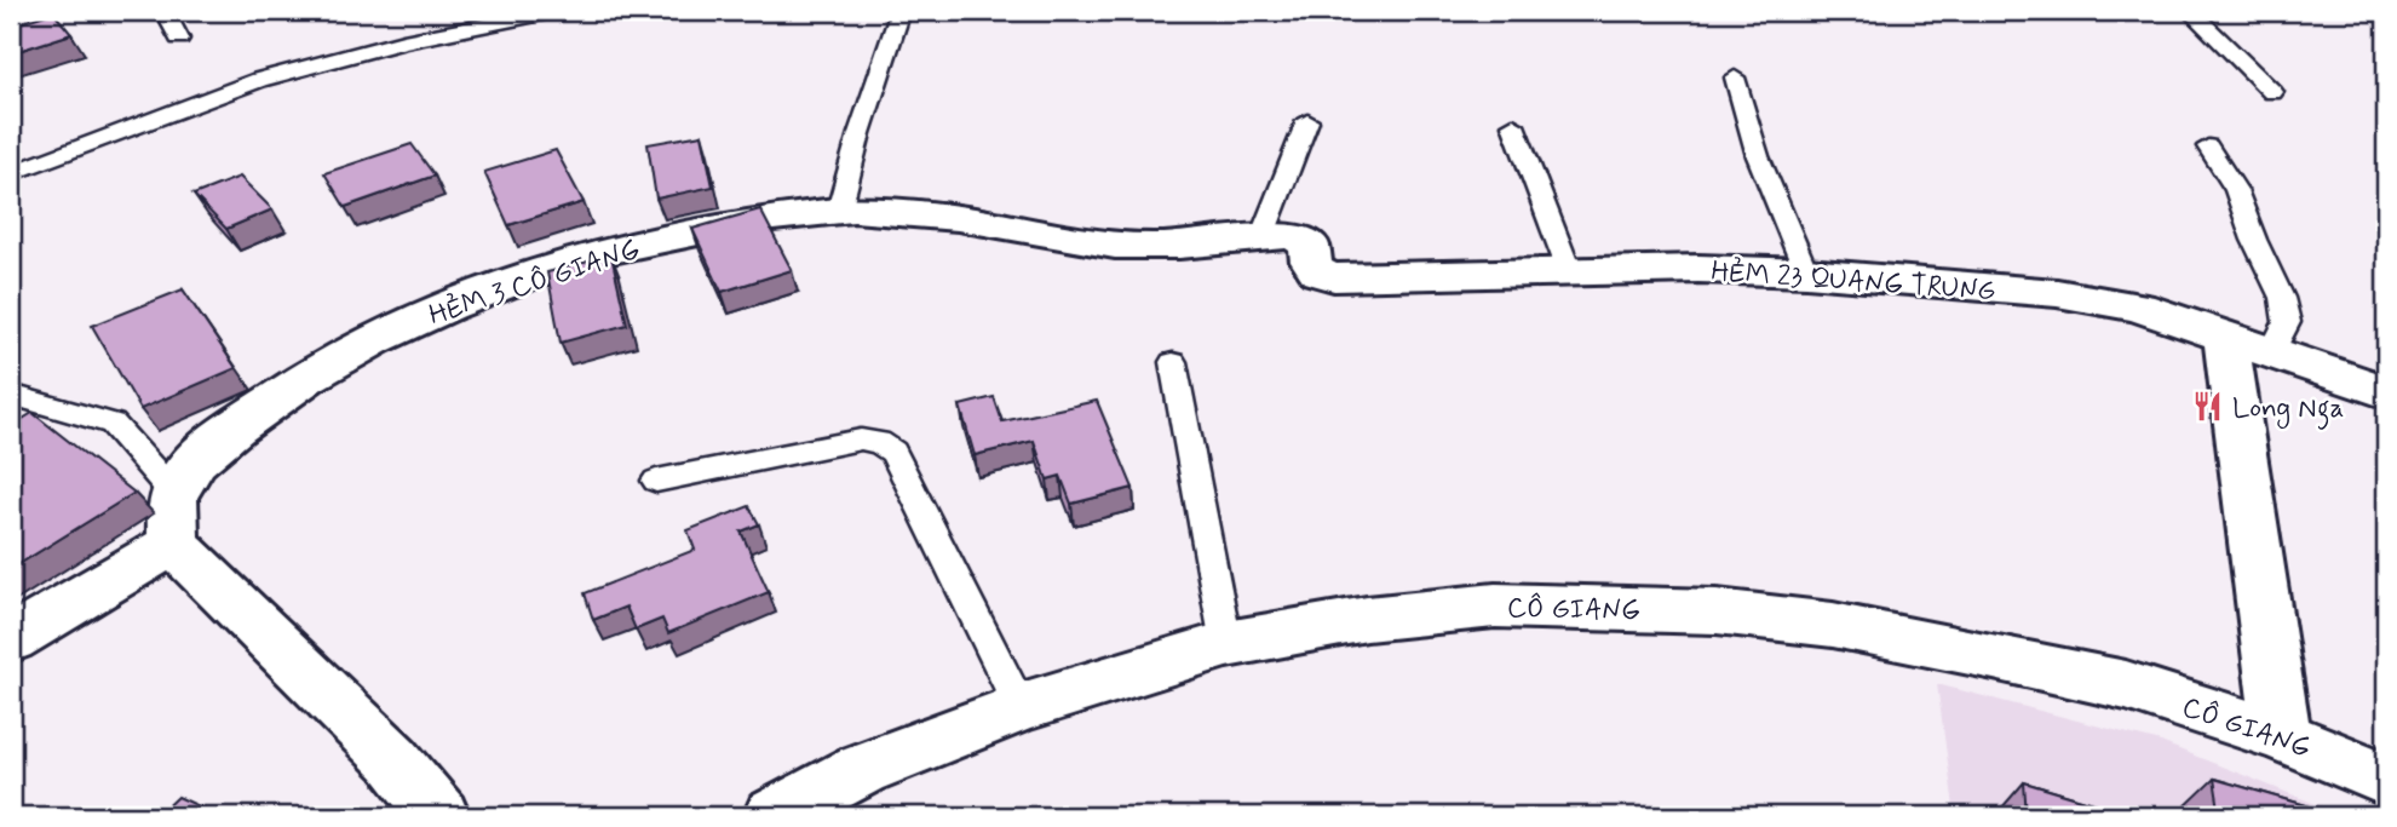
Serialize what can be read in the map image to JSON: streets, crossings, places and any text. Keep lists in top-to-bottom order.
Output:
{
  "streets": {
    "street": ["HẺM 23 QUANG TRUNG", "HẺM 3 CÔ GIANG", "CÔ GIANG"]
  },
  "crossings": [
    ["HẺM 23 QUANG TRUNG", "HẺM 3 CÔ GIANG"]
  ],
  "places": {
    "restaurant": ["Long Nga"]
  }
}
